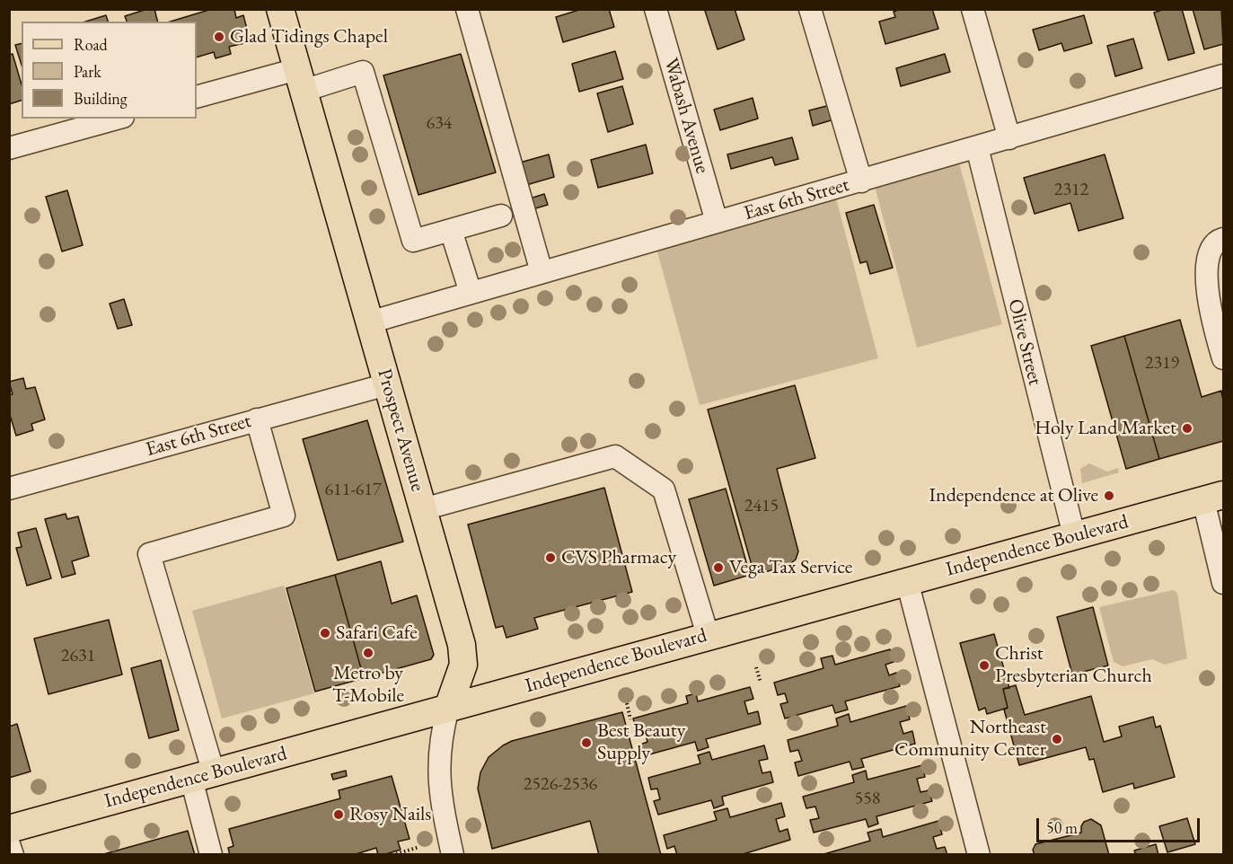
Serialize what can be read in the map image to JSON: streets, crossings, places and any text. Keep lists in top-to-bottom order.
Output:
{
  "streets": {
    "main road": ["Prospect Avenue", "Independence Boulevard"],
    "street": ["Wabash Avenue", "East 6th Street", "Olive Street"]
  },
  "crossings": [
    ["Wabash Avenue", "East 6th Street"],
    ["East 6th Street", "Olive Street"],
    ["East 6th Street", "Prospect Avenue"],
    ["Olive Street", "Independence Boulevard"],
    ["Prospect Avenue", "Independence Boulevard"]
  ],
  "places": [
    "Glad Tidings Chapel",
    "Holy Land Market",
    "Independence at Olive",
    "CVS Pharmacy",
    "Vega Tax Service",
    "Safari Cafe",
    "Metro by T-Mobile",
    "Christ Presbyterian Church",
    "Northeast Community Center",
    "Best Beauty Supply",
    "Rosy Nails"
  ],
  "house_numbers": [
    "634",
    "2312",
    "2319",
    "611-617",
    "2415",
    "2631",
    "2526-2536",
    "558"
  ],
  "legend": ["Road", "Park", "Building"],
  "scale_bar": "50 m"
}
